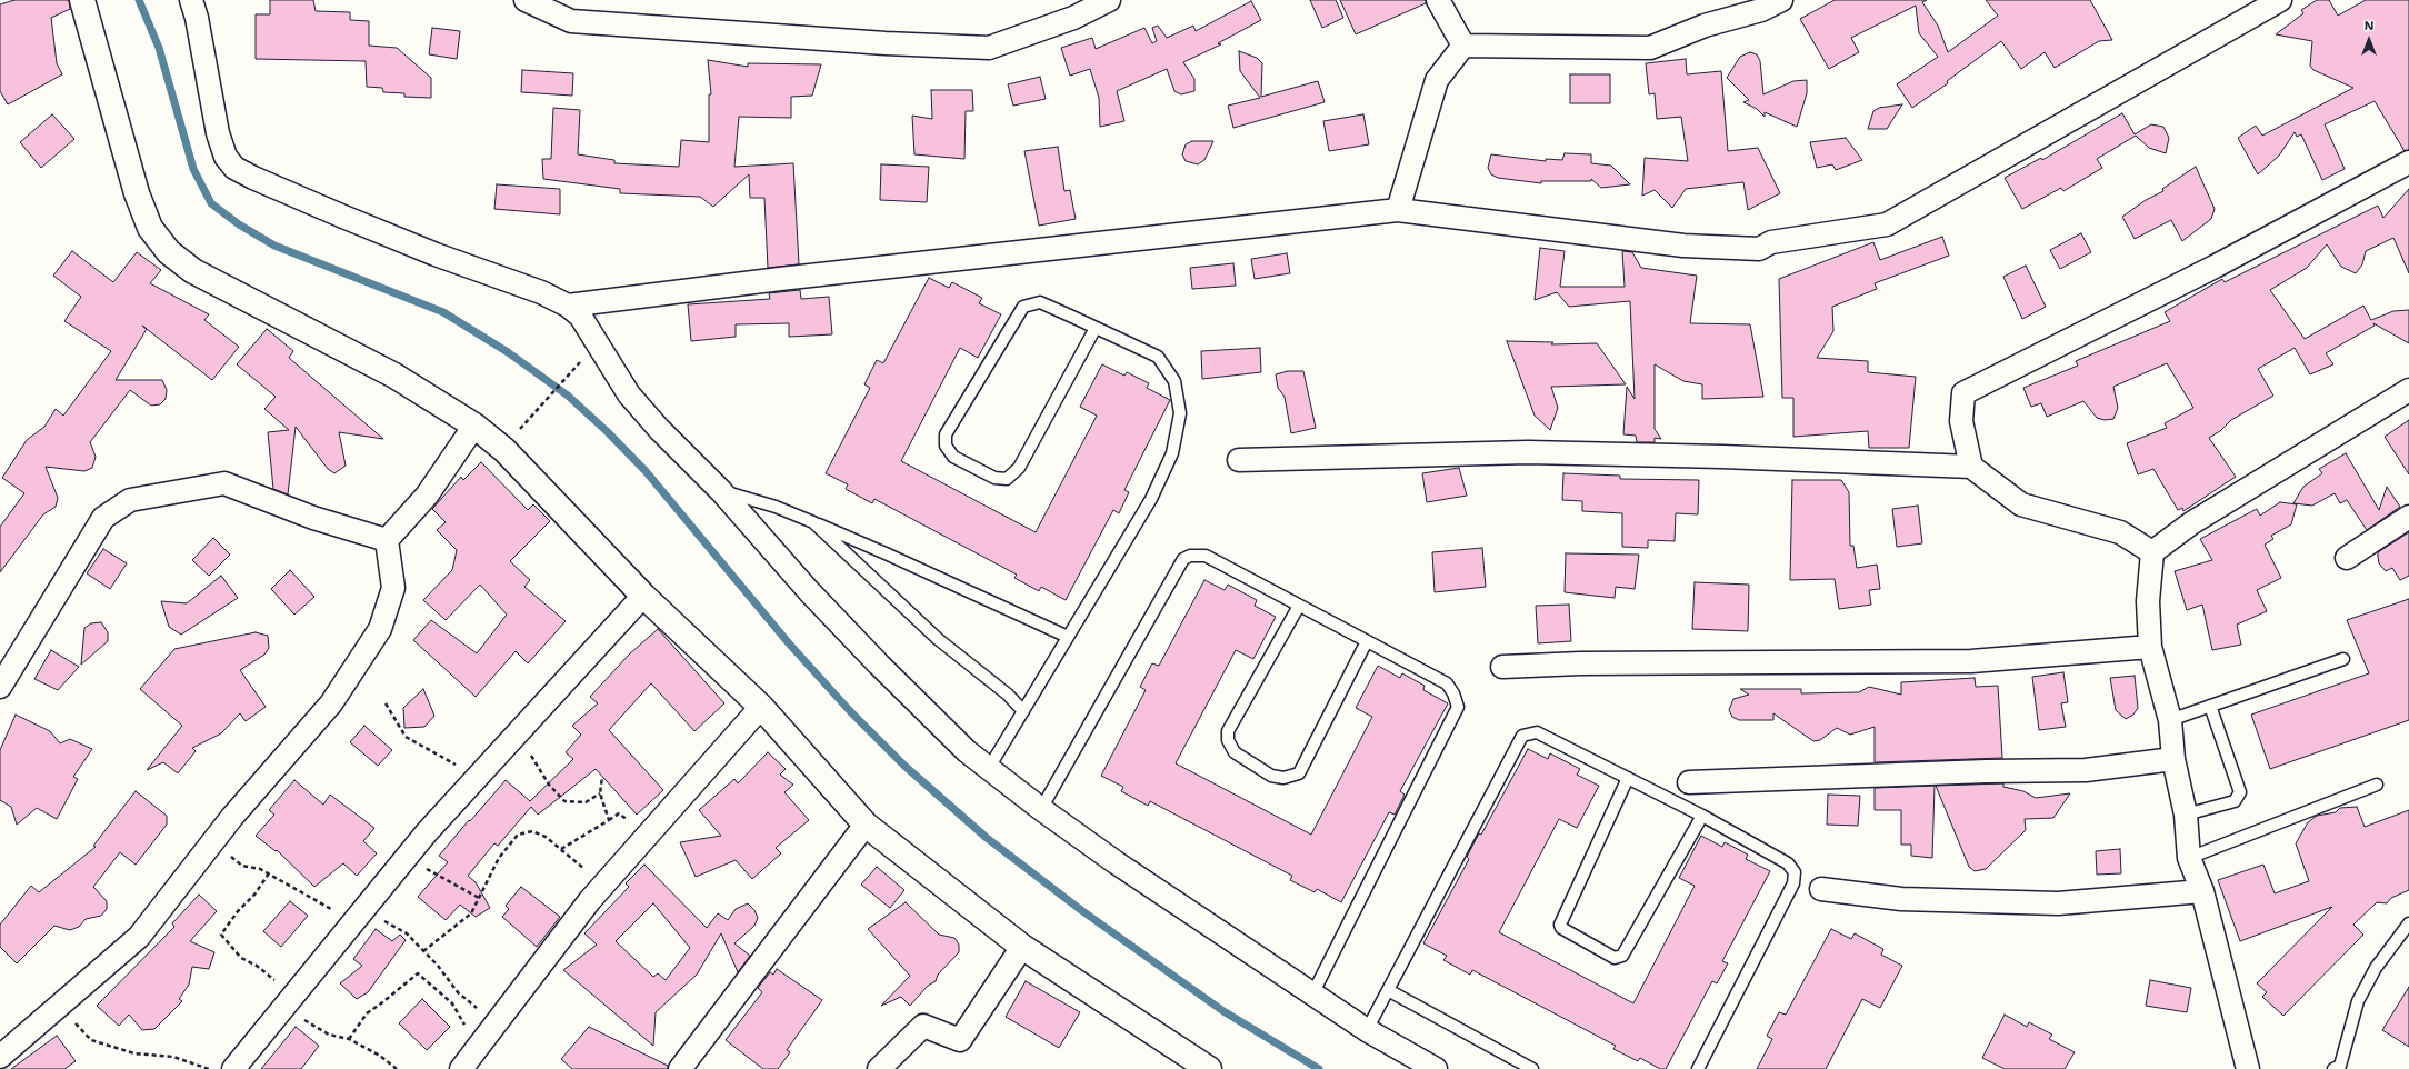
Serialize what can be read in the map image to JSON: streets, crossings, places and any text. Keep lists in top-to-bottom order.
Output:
{
  "north": "top"
}
